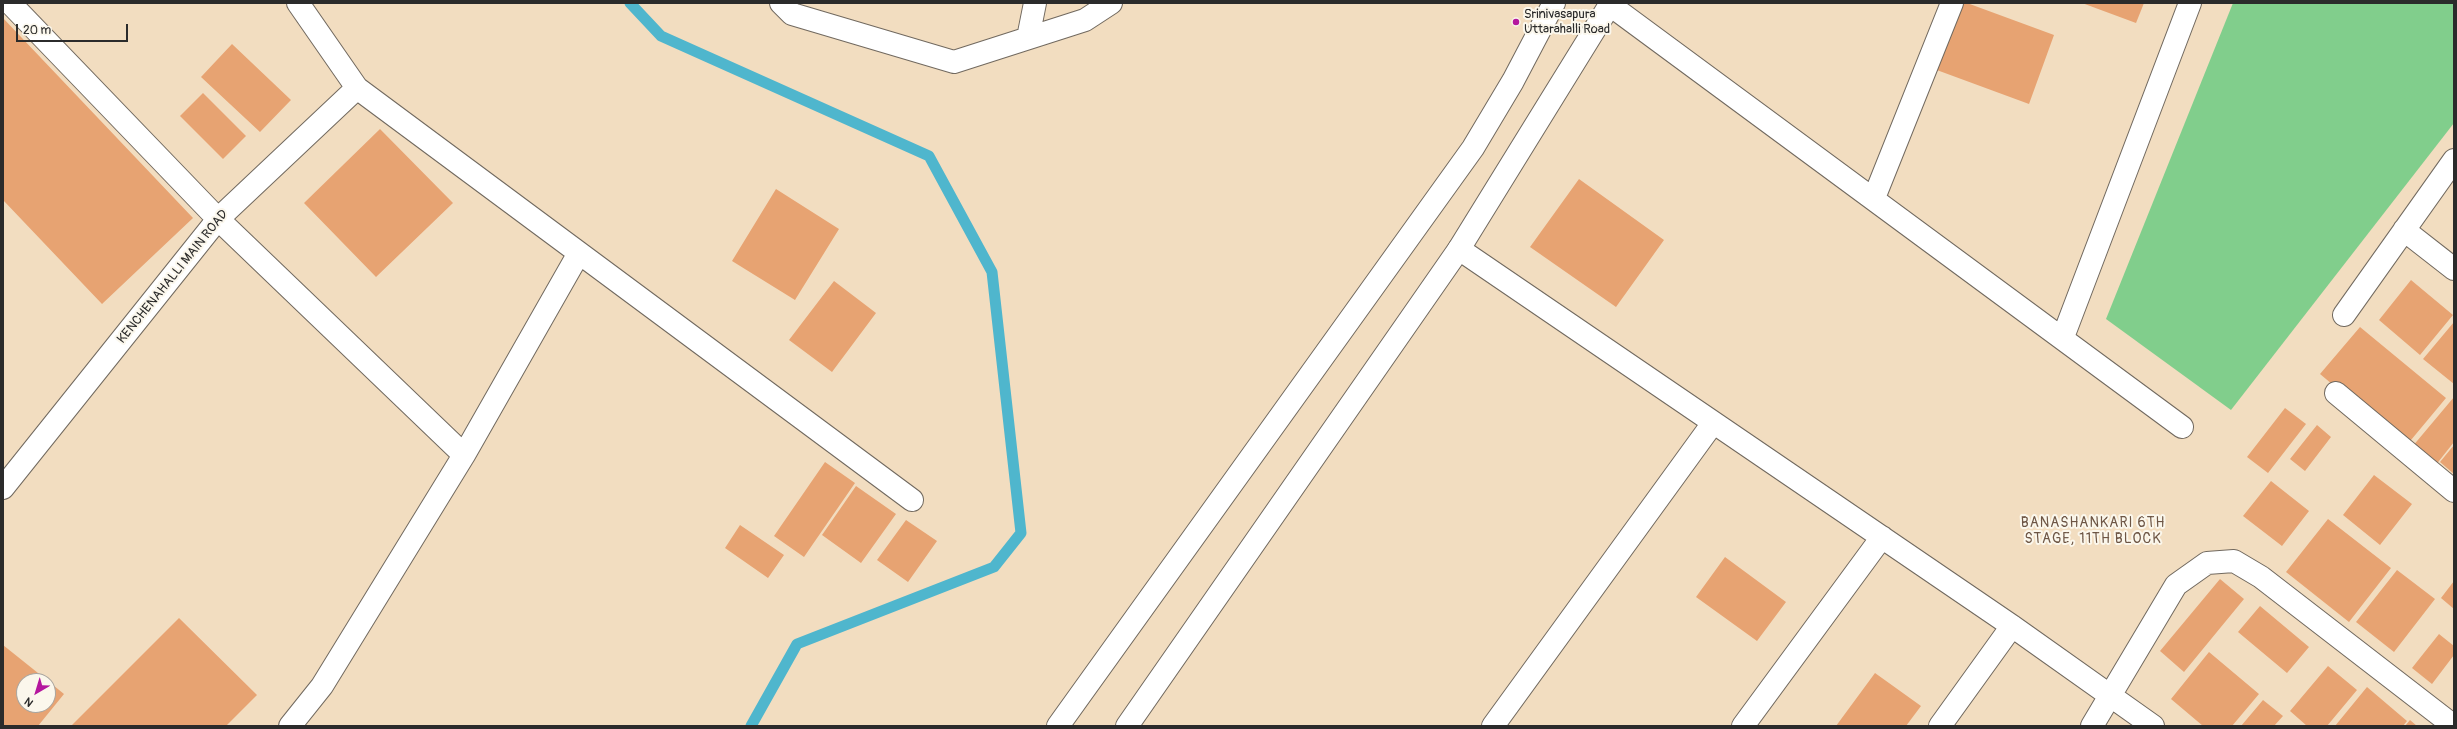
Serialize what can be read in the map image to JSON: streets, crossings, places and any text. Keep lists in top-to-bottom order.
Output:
{
  "streets": {
    "street": ["KENCHENAHALLI MAIN ROAD"]
  },
  "districts": ["BANASHANKARI 6TH STAGE, 11TH BLOCK"],
  "places": ["Srinivasapura Uttarahalli Road"],
  "scale_bar": "20 m",
  "north": "bottom left"
}
